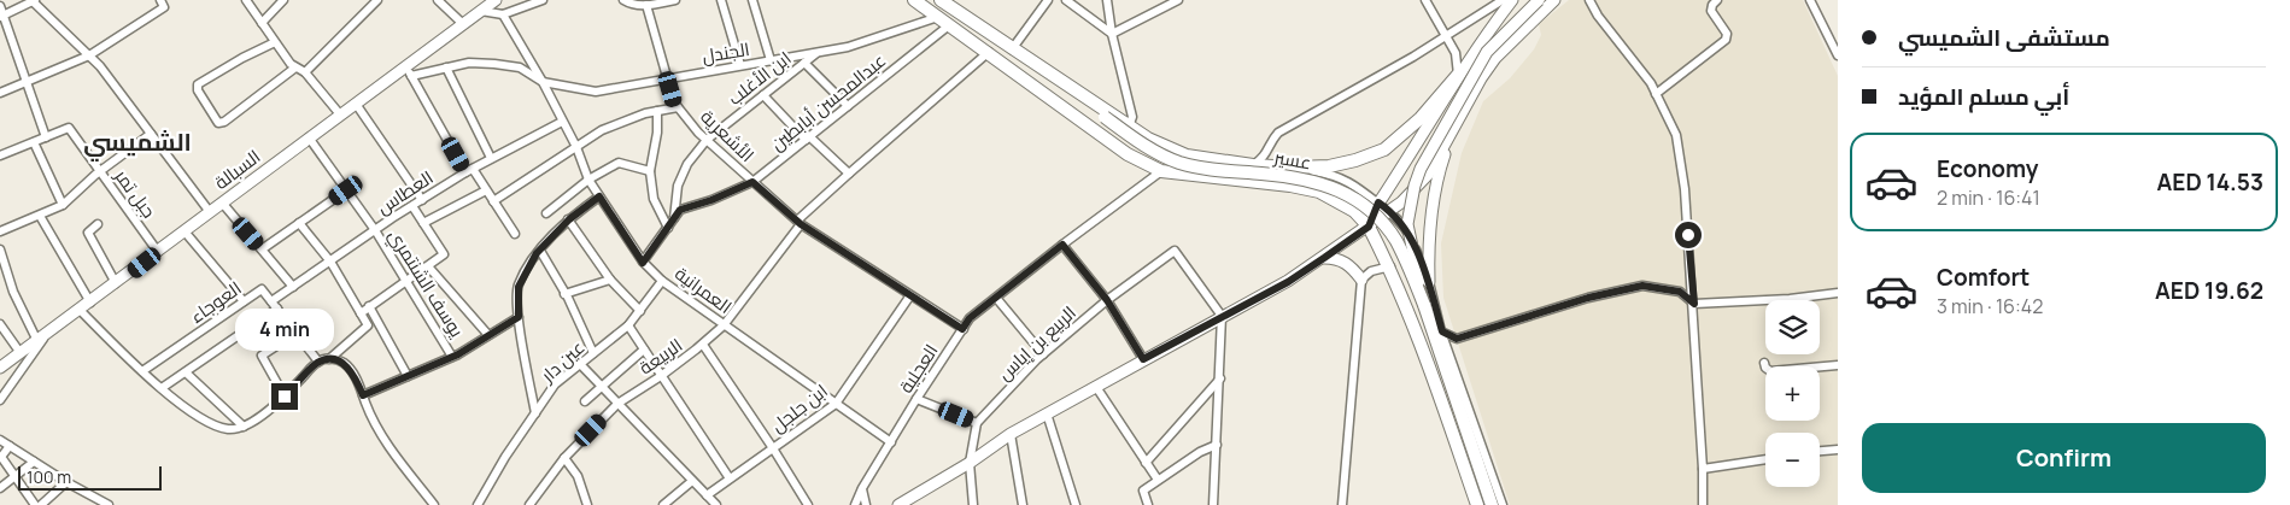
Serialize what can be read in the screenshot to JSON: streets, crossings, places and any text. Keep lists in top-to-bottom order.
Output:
{
  "streets": {
    "main road": ["عسير"],
    "street": [
      "الجندل",
      "ابن الأغلب",
      "عبدالمحسن أبابطين",
      "الأشعرية",
      "السبالة",
      "العطاس",
      "جبل تمر",
      "يوسف الشنتمري",
      "العمرانية",
      "العوجاء",
      "الربيع بن إياس",
      "الربيعة",
      "عين دار",
      "العجلية",
      "ابن جلجل"
    ]
  },
  "crossings": [
    ["الجندل", "ابن الأغلب"],
    ["الجندل", "الأشعرية"],
    ["الجندل", "السبالة"],
    ["الجندل", "العمرانية"],
    ["ابن الأغلب", "عبدالمحسن أبابطين"],
    ["ابن الأغلب", "الأشعرية"],
    ["عبدالمحسن أبابطين", "الأشعرية"],
    ["عبدالمحسن أبابطين", "العمرانية"],
    ["الأشعرية", "الربيعة"],
    ["الأشعرية", "العجلية"],
    ["الأشعرية", "ابن جلجل"],
    ["السبالة", "جبل تمر"],
    ["السبالة", "يوسف الشنتمري"],
    ["العطاس", "يوسف الشنتمري"],
    ["العطاس", "العمرانية"],
    ["العطاس", "العوجاء"],
    ["العمرانية", "الربيعة"],
    ["العمرانية", "عين دار"],
    ["العمرانية", "العجلية"],
    ["العمرانية", "ابن جلجل"]
  ],
  "districts": ["الشميسي"],
  "scale_bar": "100 m",
  "page": {
    "banner": ["مستشفى الشميسي", "أبي مسلم المؤيد"],
    "list": [
      {
        "name": "Economy",
        "note": "2 min · 16:41",
        "value": "AED 14.53"
      },
      {
        "name": "Comfort",
        "note": "3 min · 16:42",
        "value": "AED 19.62"
      }
    ],
    "map_buttons": ["+", "−"],
    "bubble": "4 min",
    "buttons": "Confirm",
    "scale": "100 m"
  }
}
